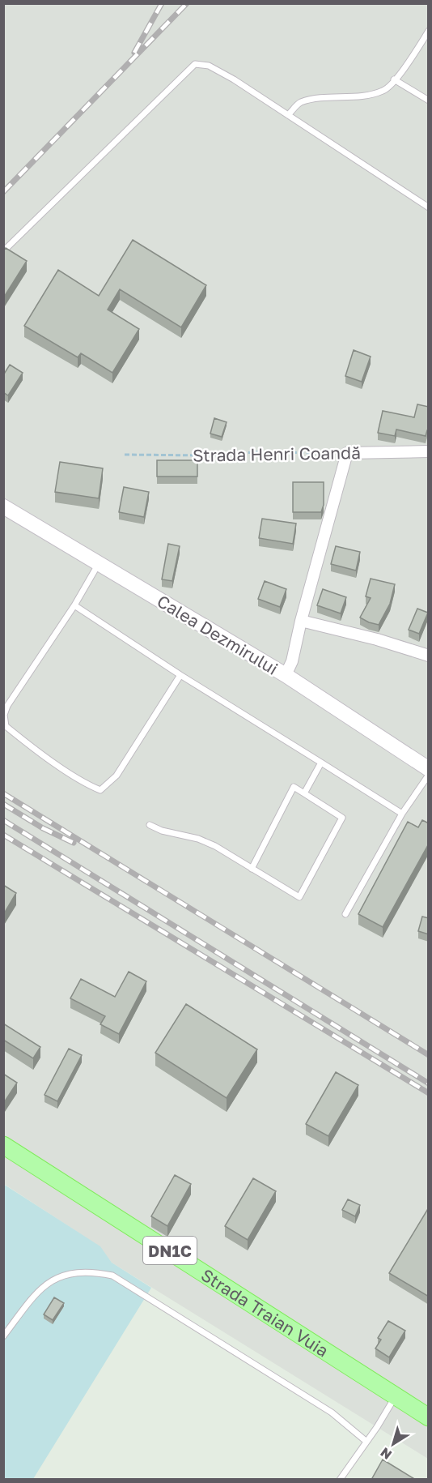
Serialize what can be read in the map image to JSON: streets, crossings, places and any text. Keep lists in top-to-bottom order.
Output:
{
  "streets": {
    "main road": ["Calea Dezmirului", "DN1C", "Strada Traian Vuia"],
    "street": ["Strada Henri Coandă"]
  },
  "north": "bottom left"
}
